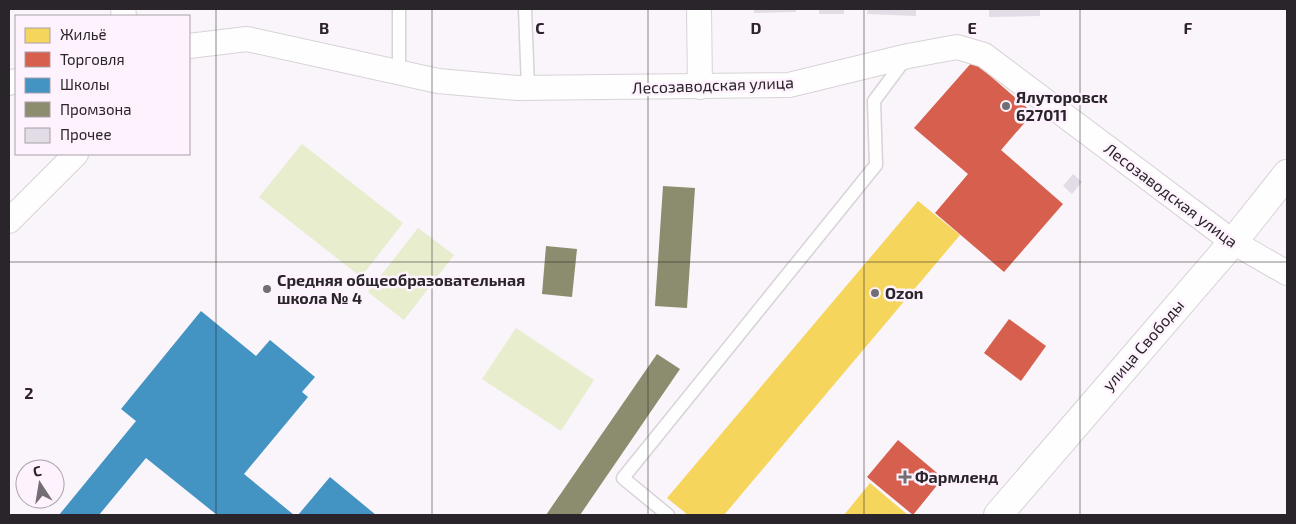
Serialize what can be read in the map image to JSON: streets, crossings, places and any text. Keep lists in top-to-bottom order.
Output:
{
  "streets": {
    "street": ["Лесозаводская улица", "улица Свободы"]
  },
  "crossings": [
    ["Лесозаводская улица", "улица Свободы"]
  ],
  "places": {
    "other": ["Ялуторовск 627011", "Средняя общеобразовательная школа № 4", "Ozon"],
    "health": ["Фармленд"]
  },
  "legend": [
    "Жильё",
    "Торговля",
    "Школы",
    "Промзона",
    "Прочее"
  ],
  "north": "top",
  "grid": {
    "columns": [
      "B",
      "C",
      "D",
      "E",
      "F"
    ],
    "rows": ["2"]
  }
}
